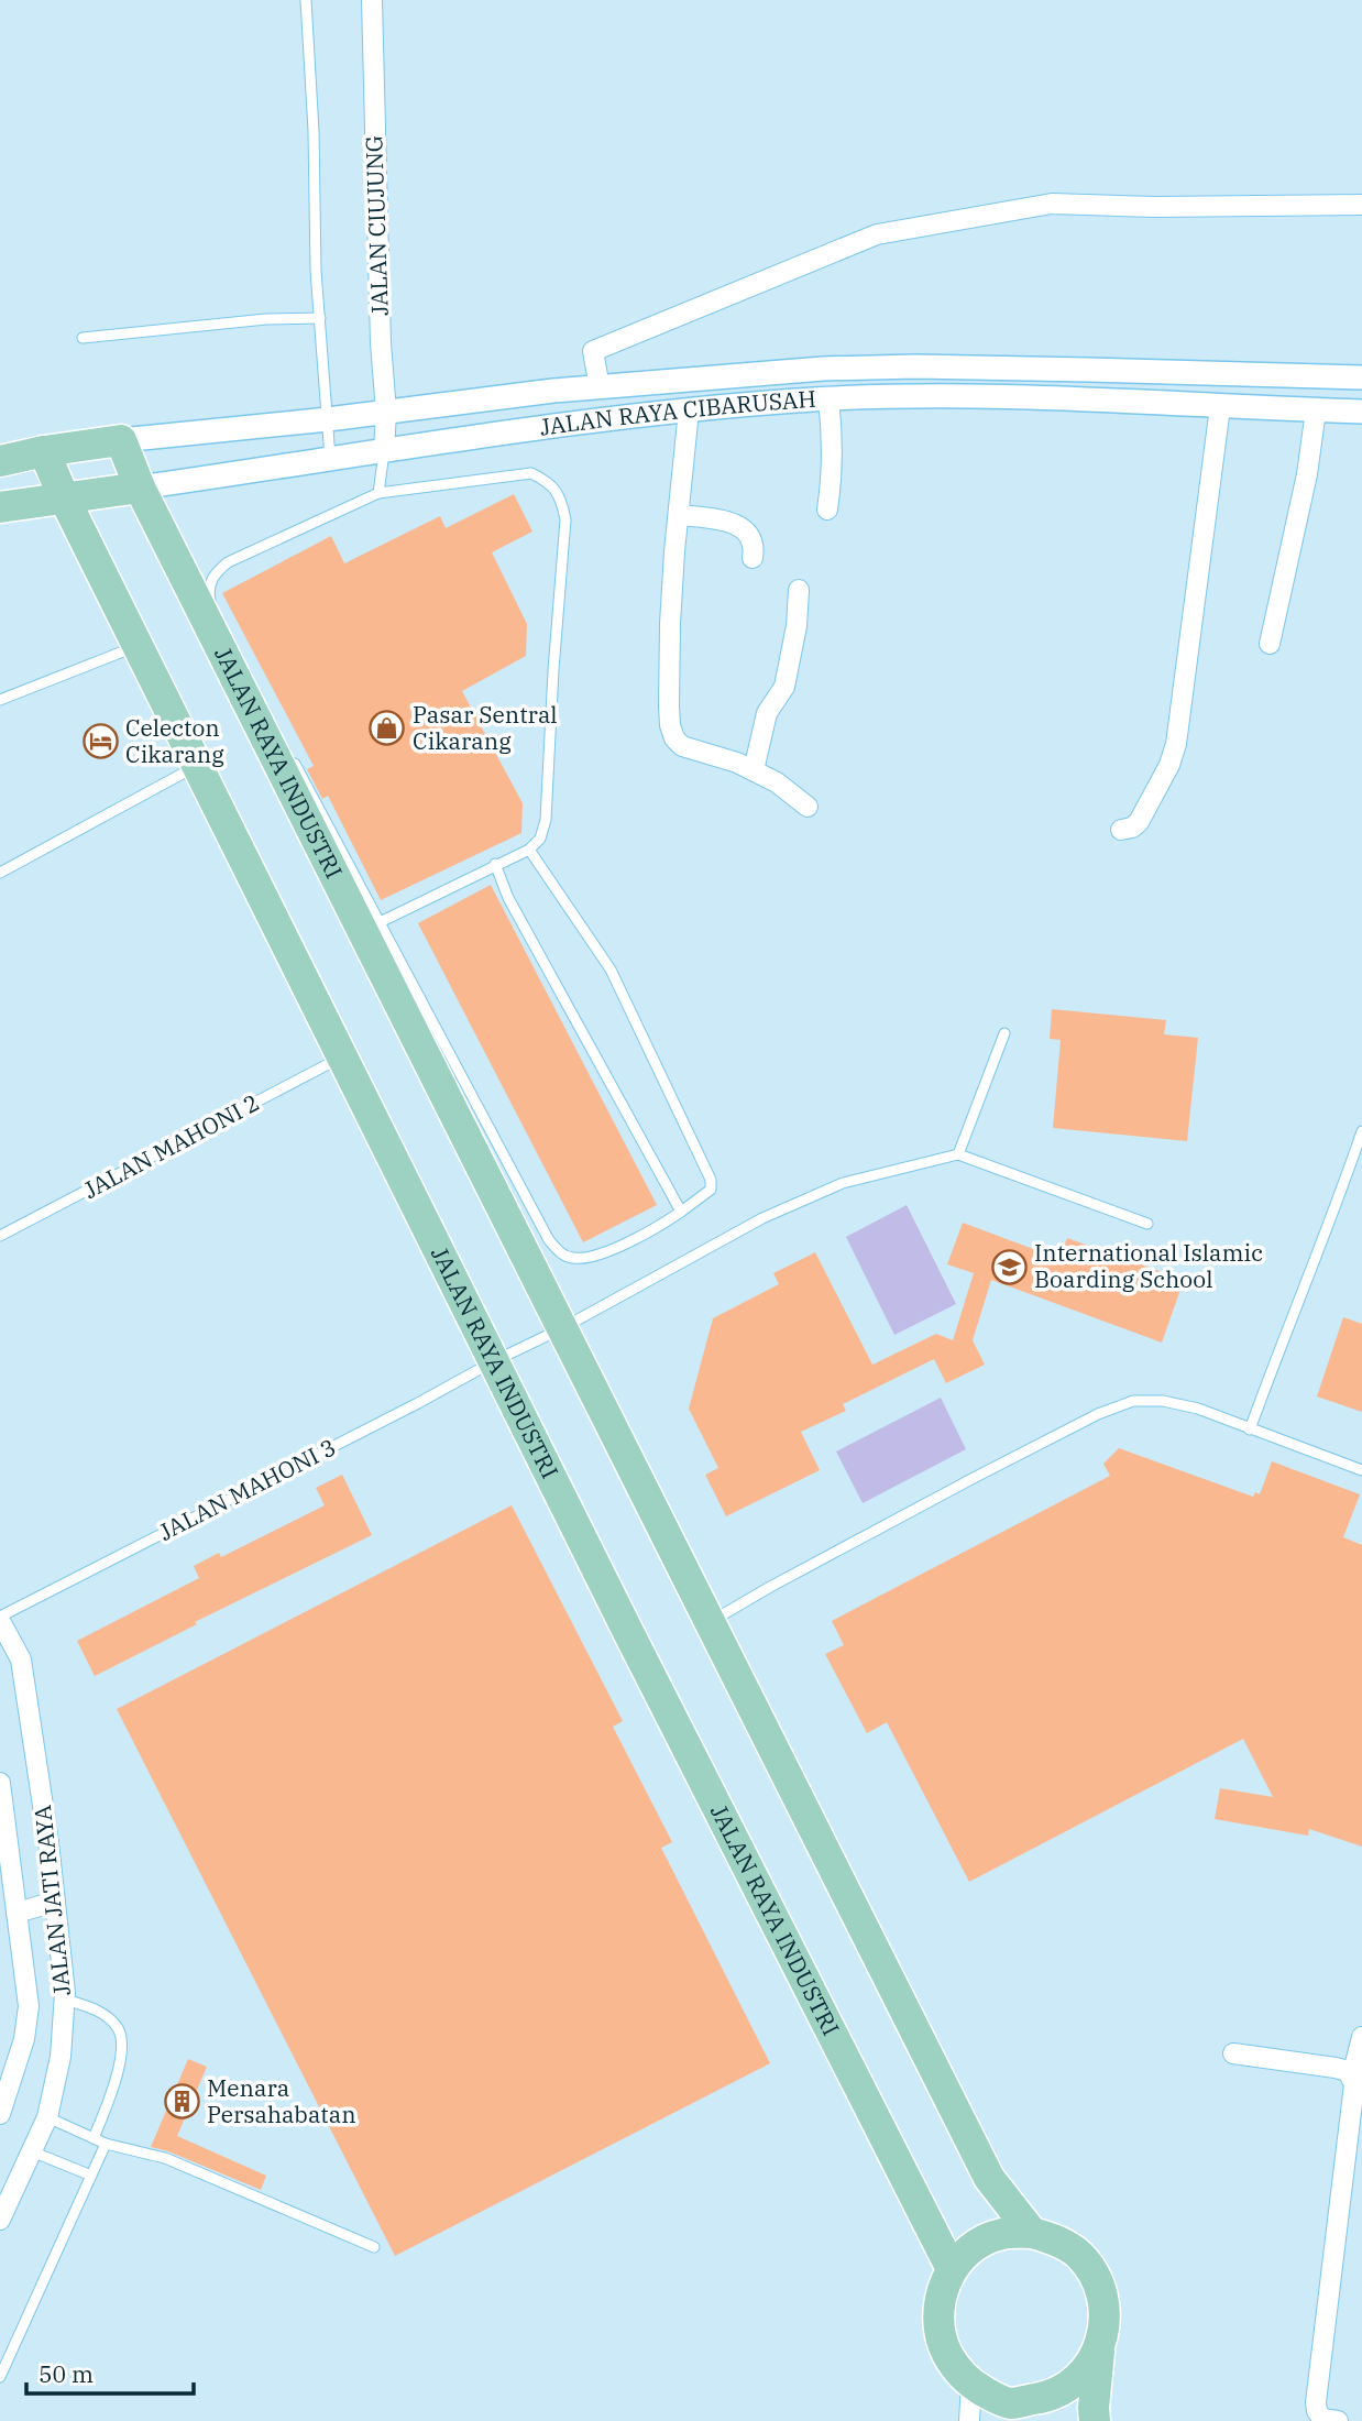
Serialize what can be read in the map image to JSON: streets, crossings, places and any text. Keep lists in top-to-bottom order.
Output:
{
  "streets": {
    "main road": ["JALAN RAYA CIBARUSAH", "JALAN RAYA INDUSTRI"],
    "street": ["JALAN CIUJUNG", "JALAN JATI RAYA"],
    "lane": ["JALAN MAHONI 2", "JALAN MAHONI 3"]
  },
  "crossings": [
    ["JALAN CIUJUNG", "JALAN RAYA CIBARUSAH"],
    ["JALAN RAYA CIBARUSAH", "JALAN RAYA INDUSTRI"],
    ["JALAN RAYA INDUSTRI", "JALAN MAHONI 2"],
    ["JALAN RAYA INDUSTRI", "JALAN MAHONI 3"],
    ["JALAN MAHONI 3", "JALAN JATI RAYA"]
  ],
  "places": {
    "shop": ["Pasar Sentral Cikarang"],
    "hotel": ["Celecton Cikarang"],
    "school or university": ["International Islamic Boarding School"],
    "building": ["Menara Persahabatan"]
  },
  "scale_bar": "50 m"
}
